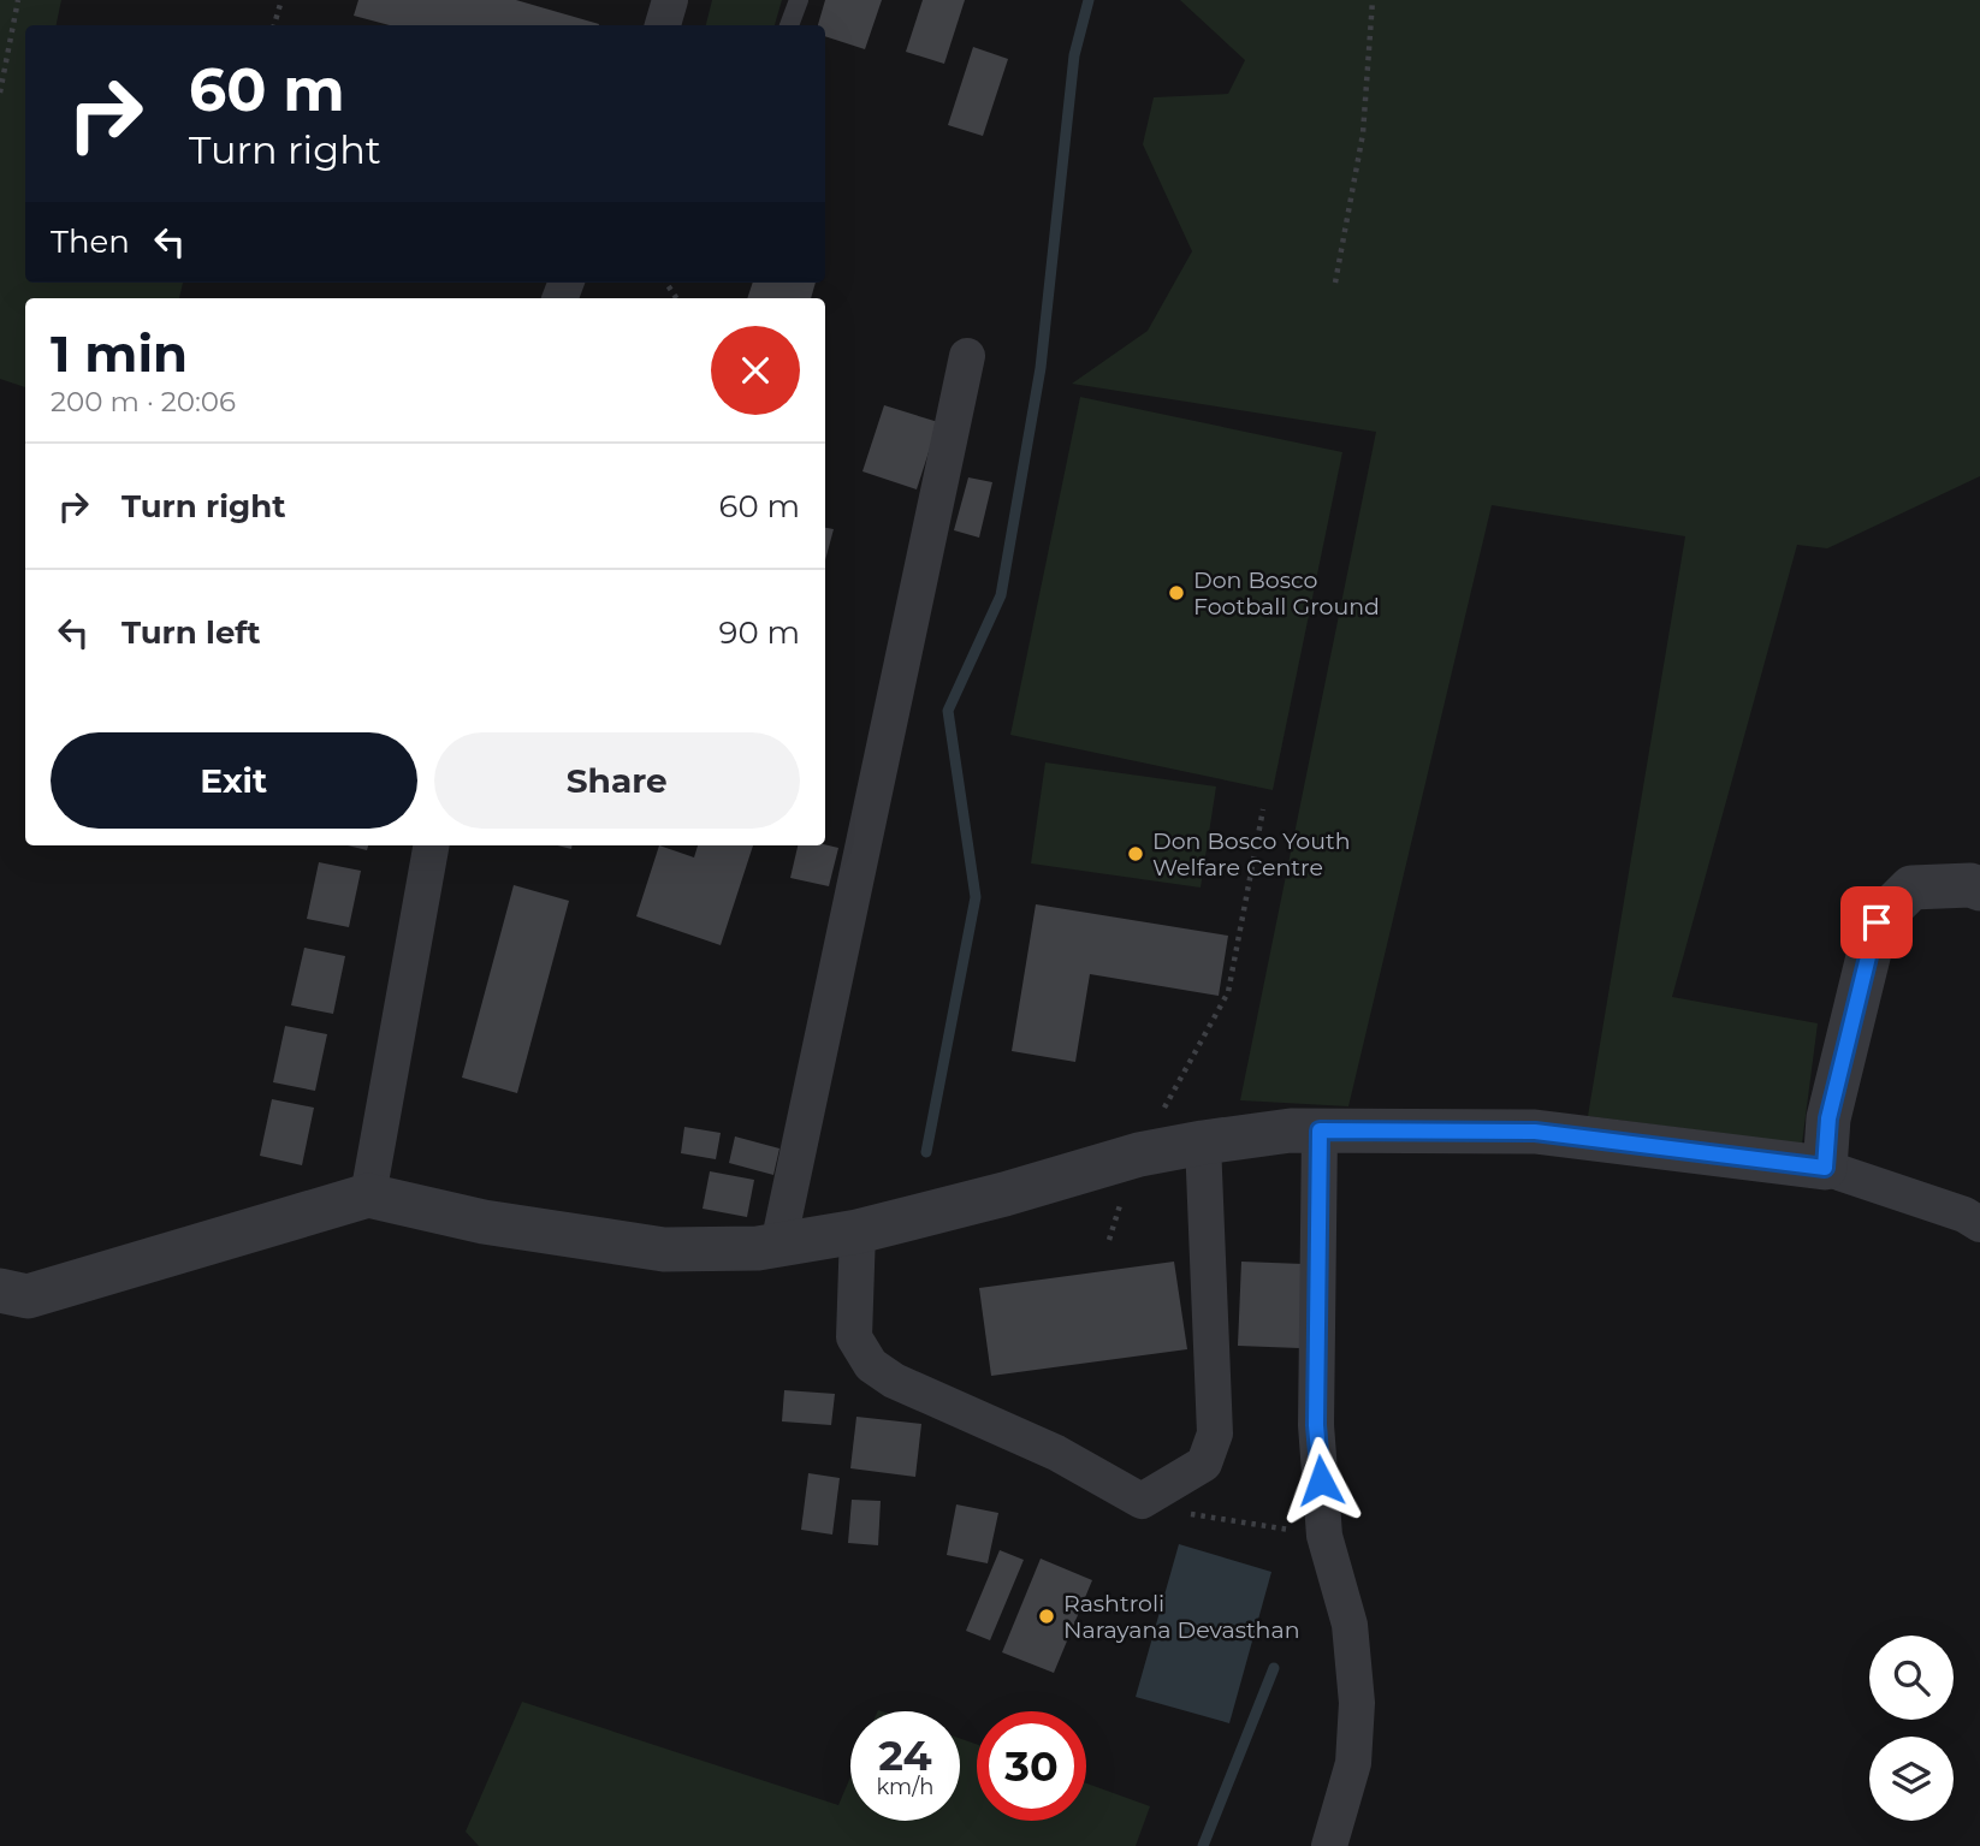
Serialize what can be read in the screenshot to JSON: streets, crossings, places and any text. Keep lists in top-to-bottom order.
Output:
{
  "places": ["Don Bosco Football Ground", "Don Bosco Youth Welfare Centre", "Rashtroli Narayana Devasthan"],
  "page": {
    "turn": ["60 m", "Turn right"],
    "then": "Then",
    "heading": ["1 min", "200 m · 20:06"],
    "list": [
      {
        "name": "Turn right",
        "value": "60 m"
      },
      {
        "name": "Turn left",
        "value": "90 m"
      }
    ],
    "buttons": ["Exit", "Share"],
    "speed": "24 km/h",
    "limit": "30"
  }
}
